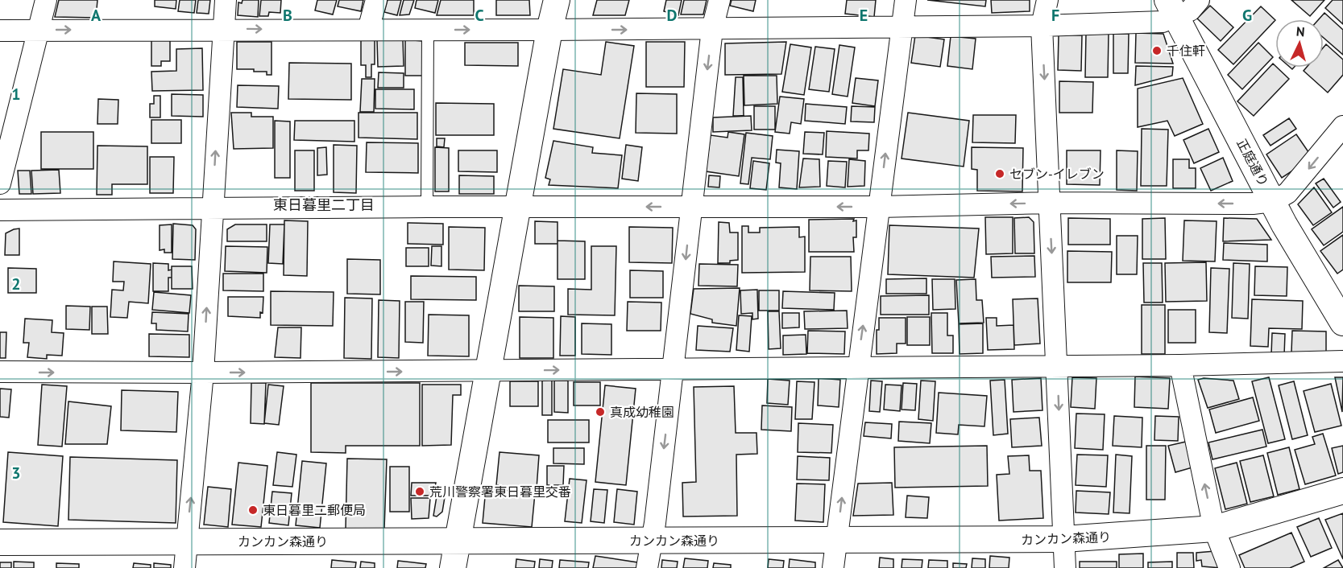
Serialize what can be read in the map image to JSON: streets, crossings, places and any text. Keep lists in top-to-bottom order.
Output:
{
  "streets": {
    "street": ["正庭通り", "カンカン森通り"]
  },
  "districts": ["東日暮里二丁目"],
  "places": [
    "千住軒",
    "セブン-イレブン",
    "真成幼稚園",
    "荒川警察署東日暮里交番",
    "東日暮里二郵便局"
  ],
  "north": "top",
  "grid": {
    "columns": [
      "A",
      "B",
      "C",
      "D",
      "E",
      "F",
      "G"
    ],
    "rows": ["1", "2", "3"]
  }
}
